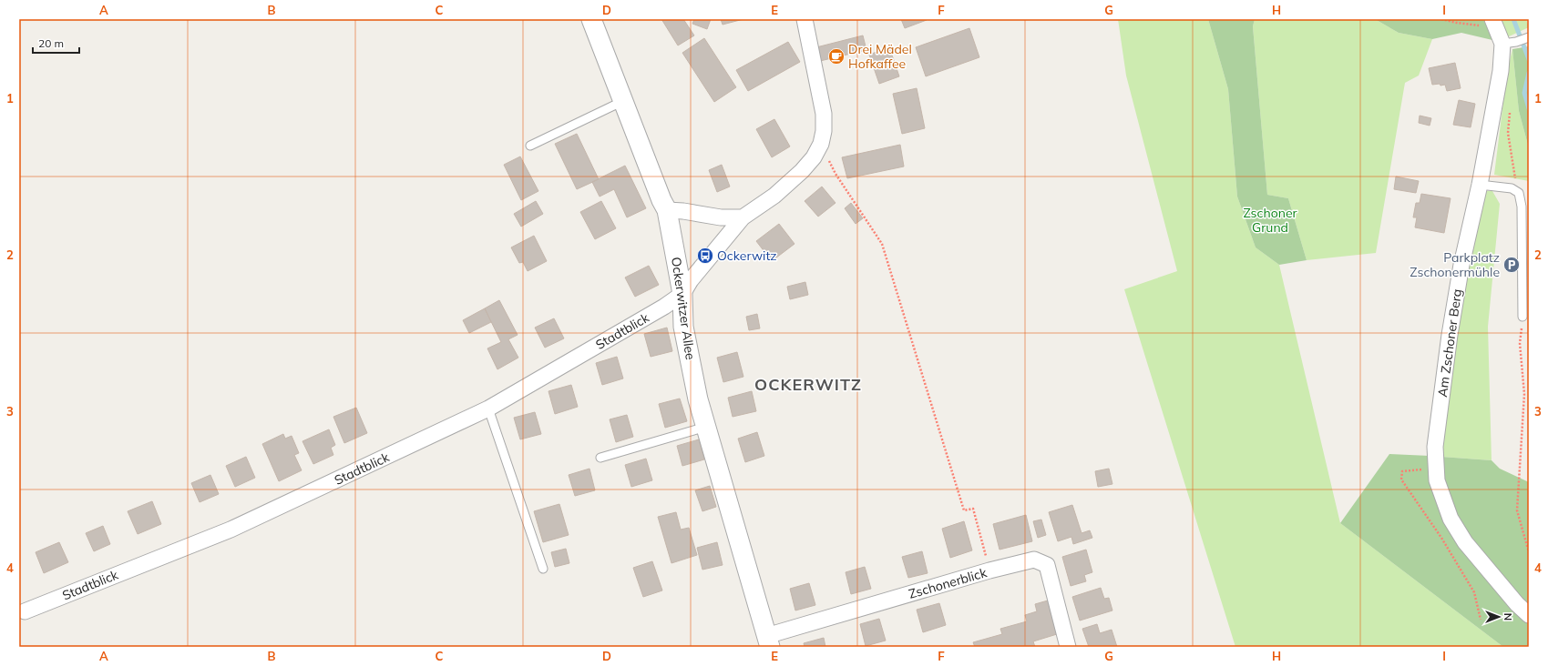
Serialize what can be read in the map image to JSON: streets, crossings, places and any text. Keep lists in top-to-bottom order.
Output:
{
  "streets": {
    "street": [
      "Ockerwitzer Allee",
      "Stadtblick",
      "Am Zschoner Berg",
      "Zschonerblick"
    ]
  },
  "crossings": [
    ["Ockerwitzer Allee", "Stadtblick"],
    ["Ockerwitzer Allee", "Zschonerblick"]
  ],
  "districts": ["OCKERWITZ"],
  "parks": ["Zschoner Grund"],
  "places": {
    "cafe": ["Drei Mädel Hofkaffee"],
    "bus stop": ["Ockerwitz"],
    "parking": ["Parkplatz Zschonermühle"]
  },
  "scale_bar": "20 m",
  "north": "right",
  "grid": {
    "columns": [
      "A",
      "B",
      "C",
      "D",
      "E",
      "F",
      "G",
      "H",
      "I"
    ],
    "rows": [
      "1",
      "2",
      "3",
      "4"
    ]
  }
}
